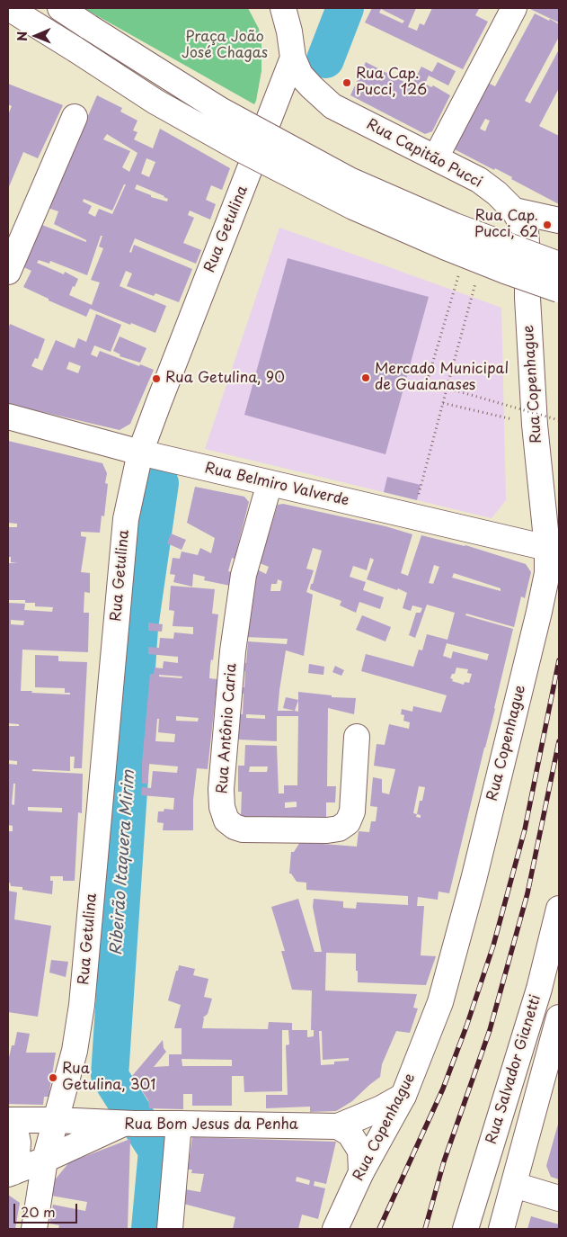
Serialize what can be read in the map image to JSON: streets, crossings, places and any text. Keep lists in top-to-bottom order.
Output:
{
  "streets": {
    "main road": [
      "Rua Capitão Pucci",
      "Rua Getulina",
      "Rua Copenhague",
      "Rua Belmiro Valverde",
      "Rua Antônio Caria",
      "Rua Salvador Gianetti",
      "Rua Bom Jesus da Penha"
    ]
  },
  "crossings": [
    ["Rua Capitão Pucci", "Rua Getulina"],
    ["Rua Capitão Pucci", "Rua Copenhague"],
    ["Rua Getulina", "Rua Belmiro Valverde"],
    ["Rua Getulina", "Rua Bom Jesus da Penha"],
    ["Rua Copenhague", "Rua Belmiro Valverde"],
    ["Rua Copenhague", "Rua Bom Jesus da Penha"],
    ["Rua Belmiro Valverde", "Rua Antônio Caria"]
  ],
  "water": ["Ribeirão Itaquera Mirim"],
  "parks": ["Praça João José Chagas"],
  "places": [
    "Rua Cap. Pucci, 126",
    "Rua Cap. Pucci, 62",
    "Mercado Municipal de Guaianases",
    "Rua Getulina, 90",
    "Rua Getulina, 301"
  ],
  "scale_bar": "20 m",
  "north": "left"
}
